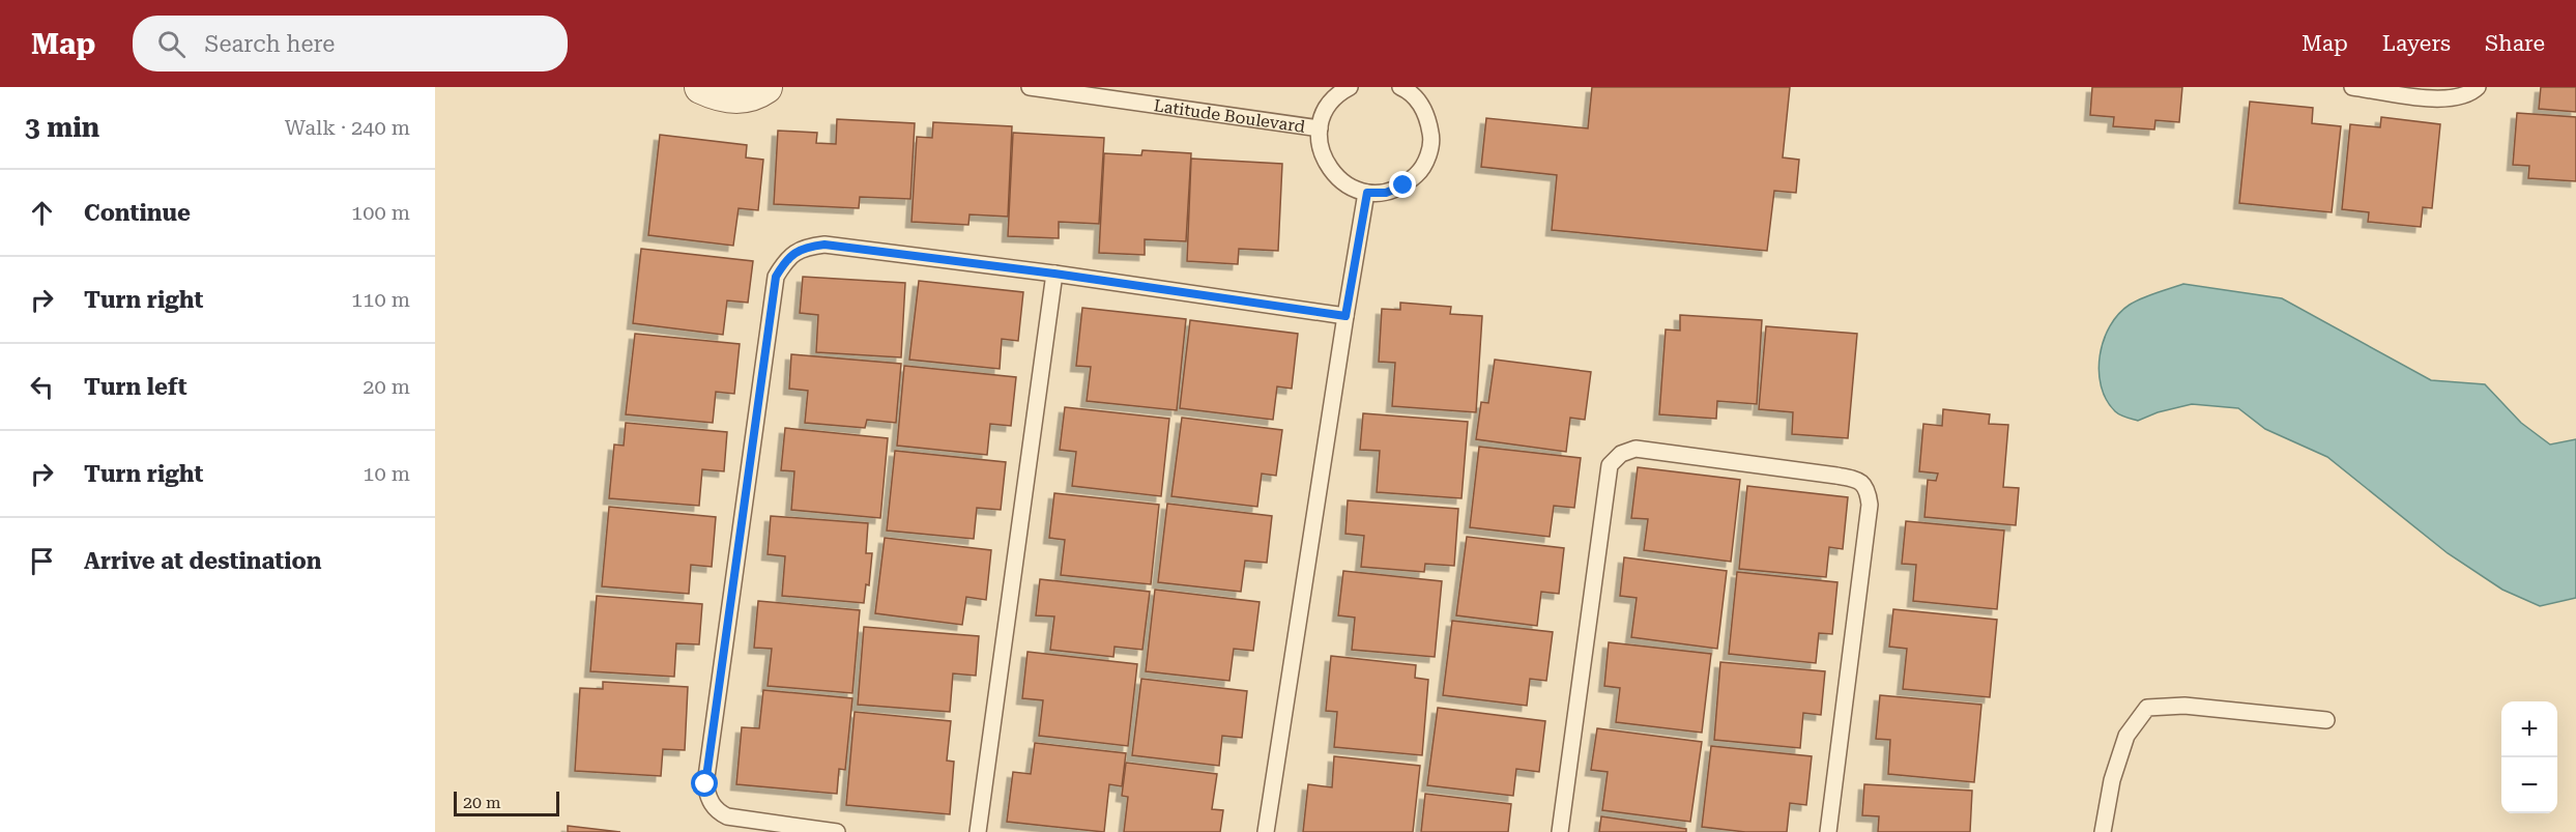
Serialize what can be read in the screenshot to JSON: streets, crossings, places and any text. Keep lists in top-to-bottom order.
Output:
{
  "streets": {
    "lane": ["Latitude Boulevard"]
  },
  "scale_bar": "20 m",
  "page": {
    "header": "Map",
    "search": "Search here",
    "nav": ["Map", "Layers", "Share"],
    "heading": ["3 min", "Walk · 240 m"],
    "list": [
      ["Continue", "100 m"],
      ["Turn right", "110 m"],
      ["Turn left", "20 m"],
      ["Turn right", "10 m"],
      "Arrive at destination"
    ],
    "map_buttons": ["+", "−"],
    "scale": "20 m"
  }
}
